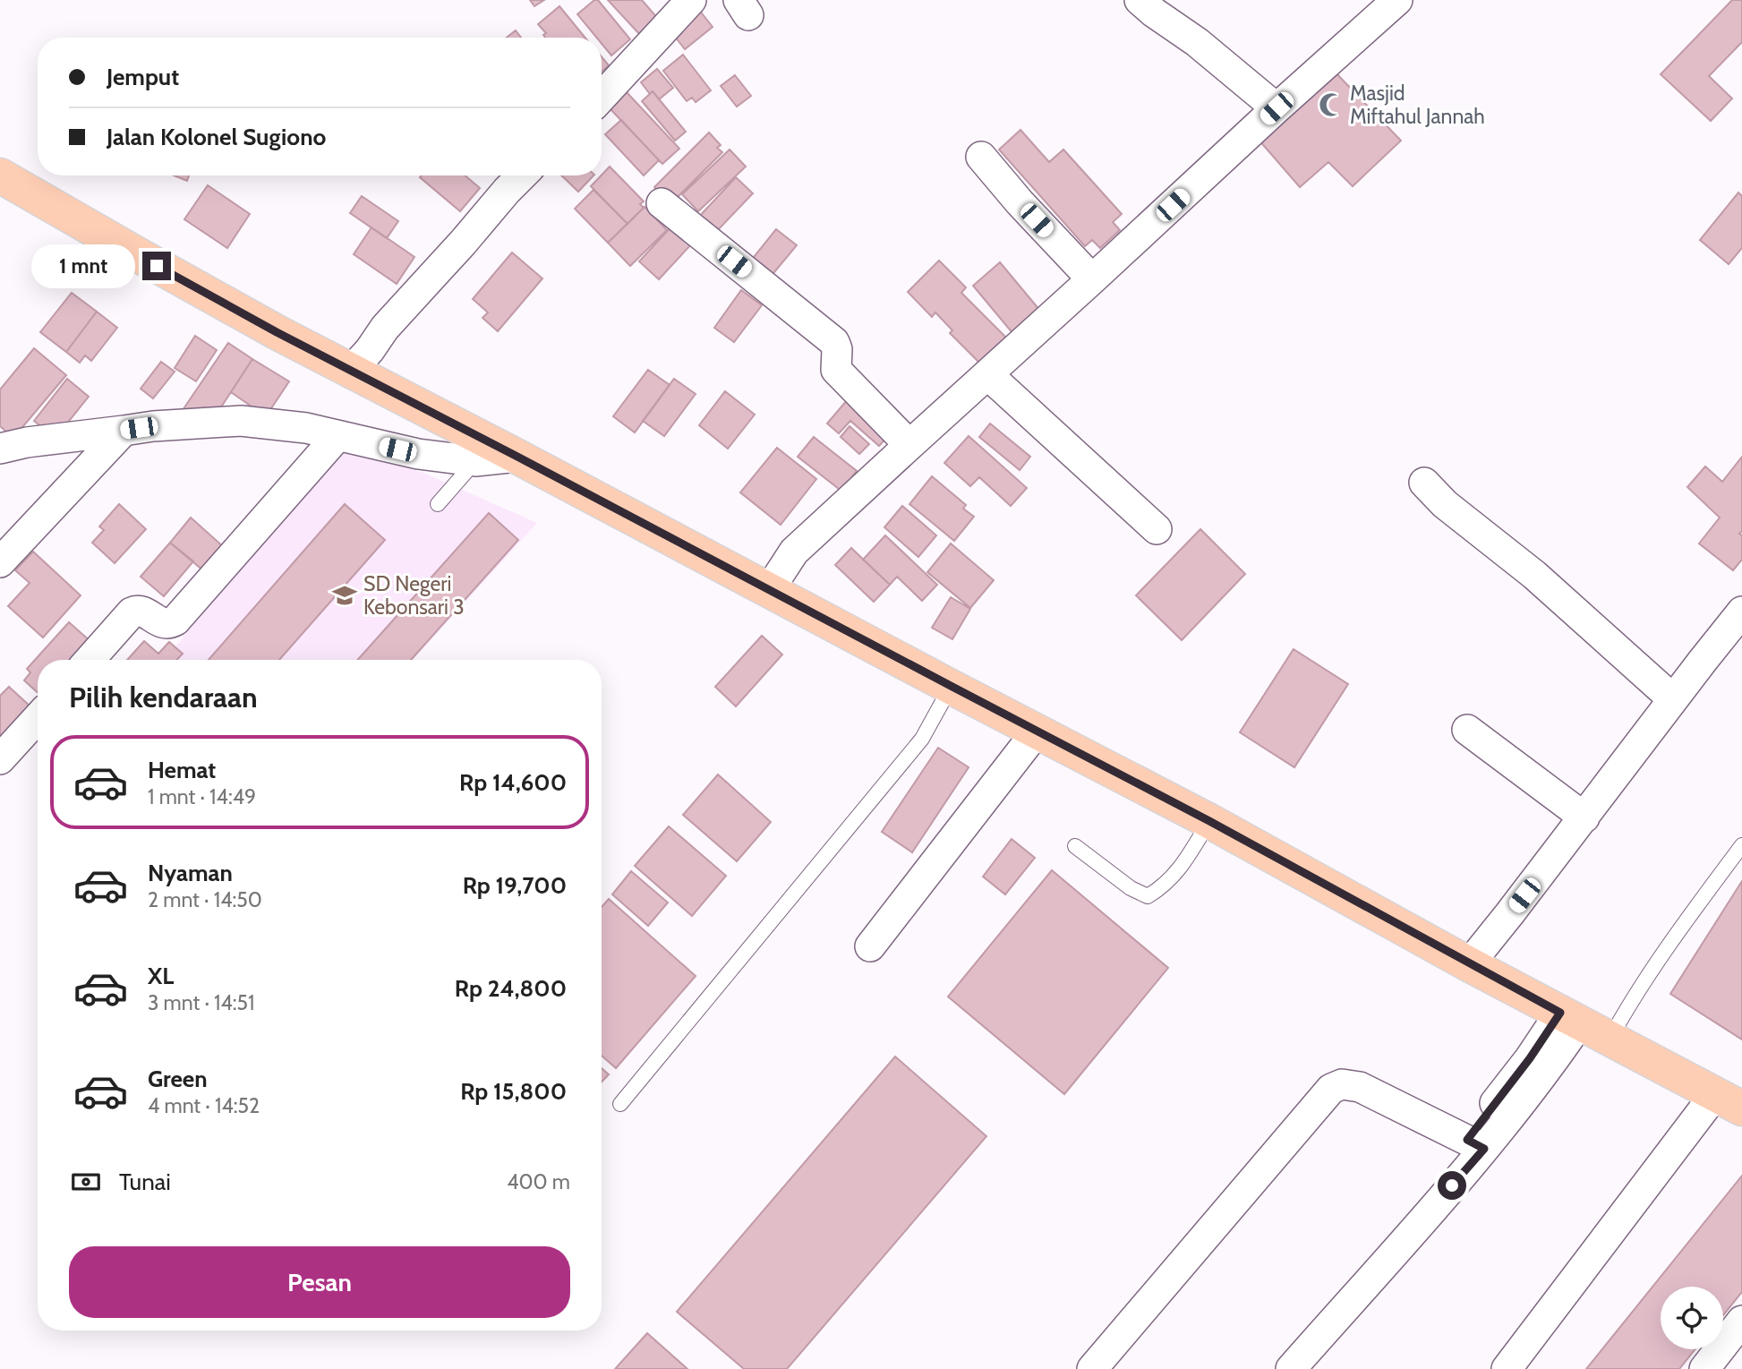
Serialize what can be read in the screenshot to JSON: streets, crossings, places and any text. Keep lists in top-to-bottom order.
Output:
{
  "places": {
    "mosque": ["Masjid Miftahul Jannah"],
    "school or university": ["SD Negeri Kebonsari 3"]
  },
  "page": {
    "banner": ["Jemput", "Jalan Kolonel Sugiono"],
    "bubble": "1 mnt",
    "heading": "Pilih kendaraan",
    "list": [
      {
        "name": "Hemat",
        "note": "1 mnt · 14:49",
        "value": "Rp 14,600"
      },
      {
        "name": "Nyaman",
        "note": "2 mnt · 14:50",
        "value": "Rp 19,700"
      },
      {
        "name": "XL",
        "note": "3 mnt · 14:51",
        "value": "Rp 24,800"
      },
      {
        "name": "Green",
        "note": "4 mnt · 14:52",
        "value": "Rp 15,800"
      }
    ],
    "pay": ["Tunai", "400 m"],
    "buttons": "Pesan"
  }
}
